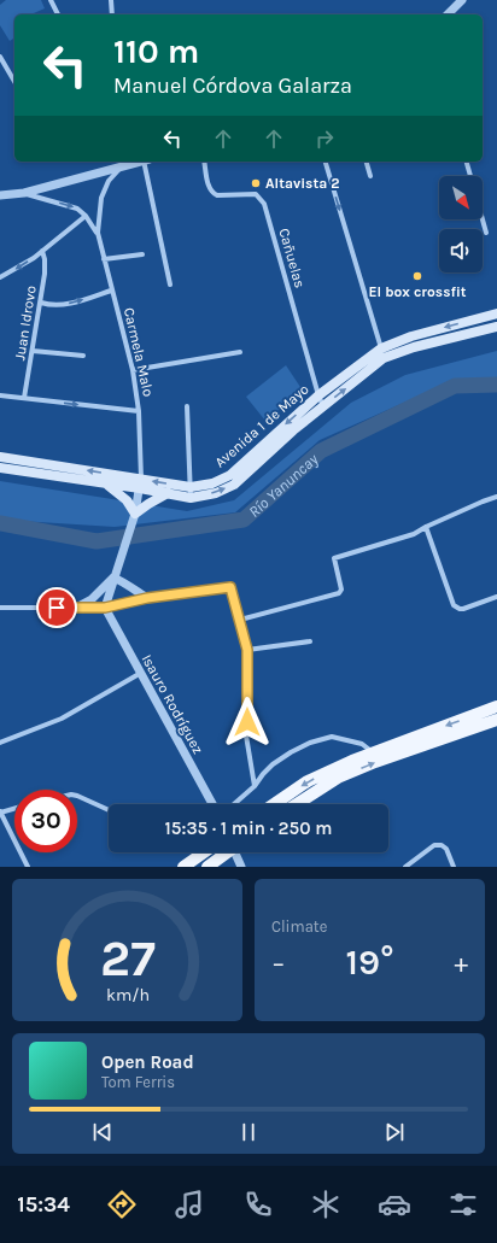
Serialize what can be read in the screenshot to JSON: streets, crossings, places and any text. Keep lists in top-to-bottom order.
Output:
{
  "streets": {
    "main road": ["Avenida 1 de Mayo"],
    "street": [
      "Cañuelas",
      "Juan Idrovo",
      "Carmela Malo",
      "Isauro Rodríguez"
    ]
  },
  "crossings": [
    ["Cañuelas", "Avenida 1 de Mayo"],
    ["Carmela Malo", "Avenida 1 de Mayo"]
  ],
  "water": ["Río Yanuncay"],
  "places": ["Altavista 2", "El box crossfit"],
  "north": "bottom right",
  "page": {
    "turn": ["110 m", "Manuel Córdova Galarza"],
    "limit": "30",
    "trip": "15:35 · 1 min · 250 m",
    "tile": "Climate",
    "heat": ["−", "19°", "+"],
    "song": ["Open Road", "Tom Ferris"],
    "tabs": "15:34",
    "gauge": ["27", "km/h"]
  }
}
